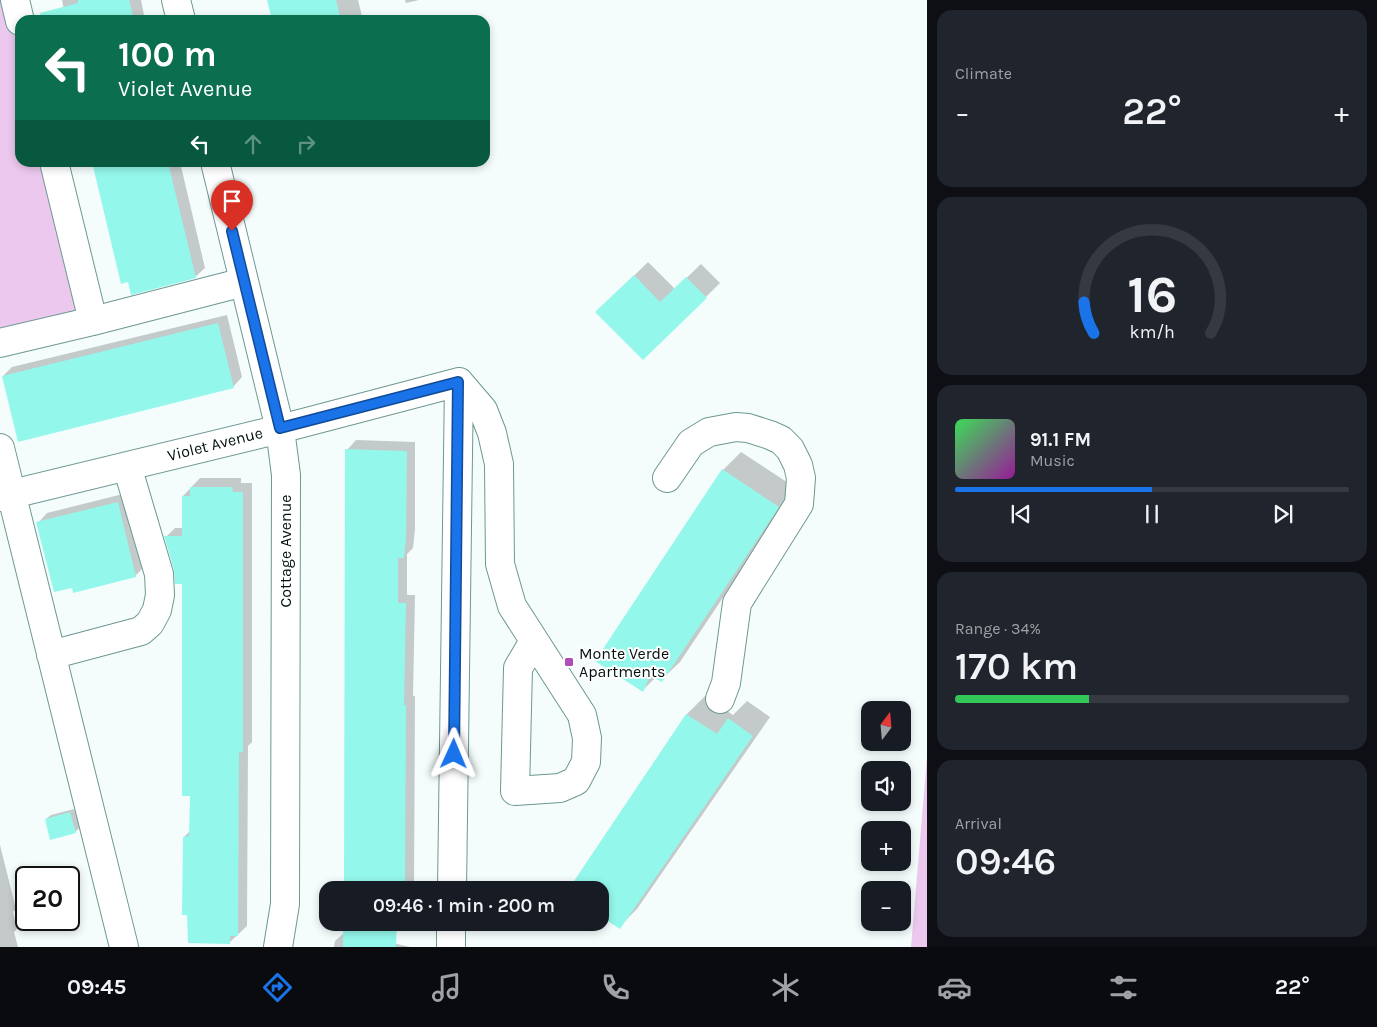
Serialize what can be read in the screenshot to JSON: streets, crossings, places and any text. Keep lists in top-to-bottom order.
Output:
{
  "streets": {
    "street": ["Violet Avenue", "Cottage Avenue"]
  },
  "crossings": [
    ["Violet Avenue", "Cottage Avenue"]
  ],
  "places": {
    "transit": ["Monte Verde Apartments"]
  },
  "north": "top",
  "page": {
    "tile": [
      "Climate",
      ["Range · 34%", "170 km"],
      ["Arrival", "09:46"]
    ],
    "turn": ["100 m", "Violet Avenue"],
    "heat": ["−", "22°", "+"],
    "song": ["91.1 FM", "Music"],
    "map_buttons": ["+", "−"],
    "limit": "20",
    "trip": "09:46 · 1 min · 200 m",
    "tabs": ["09:45", "22°"],
    "gauge": ["16", "km/h"]
  }
}
